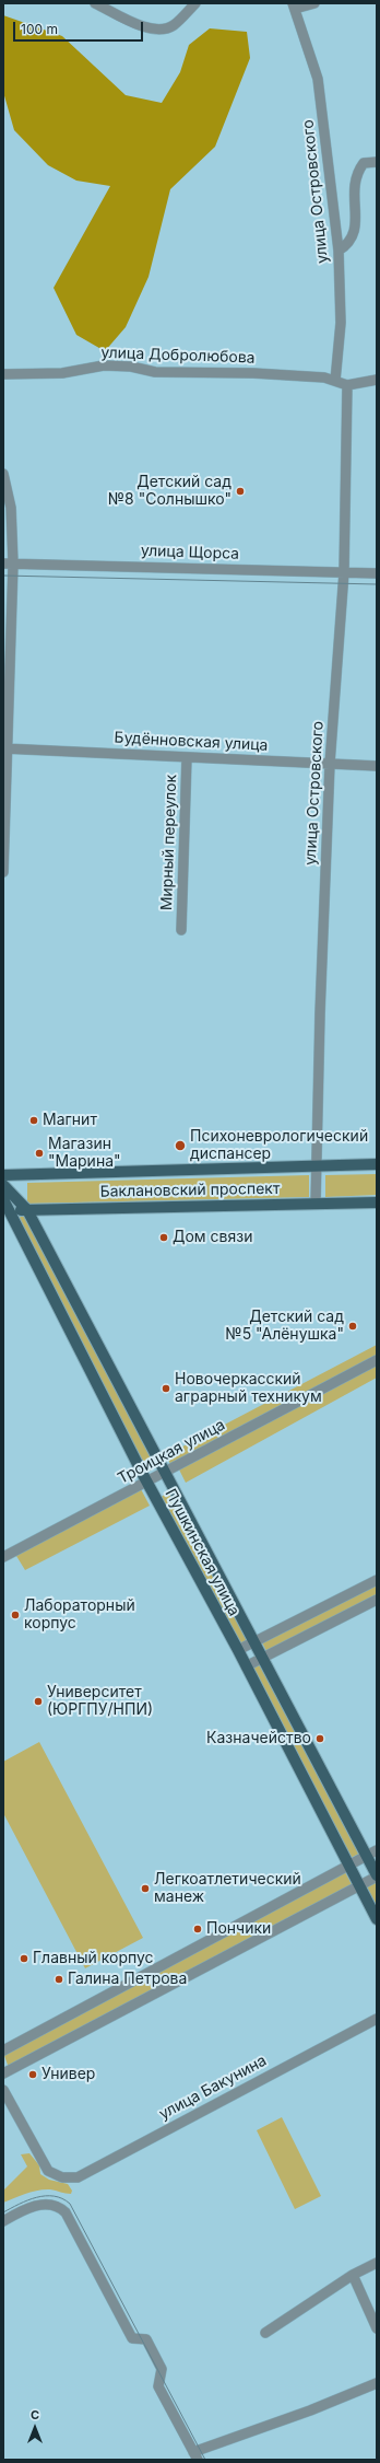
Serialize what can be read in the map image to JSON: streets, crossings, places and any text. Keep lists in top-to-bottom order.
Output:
{
  "streets": {
    "main road": ["Баклановский проспект", "Пушкинская улица"],
    "street": [
      "улица Островского",
      "улица Добролюбова",
      "улица Щорса",
      "Будённовская улица",
      "Мирный переулок",
      "Троицкая улица",
      "улица Бакунина"
    ]
  },
  "crossings": [
    ["улица Островского", "улица Добролюбова"],
    ["улица Островского", "улица Щорса"],
    ["улица Островского", "Будённовская улица"],
    ["улица Островского", "Баклановский проспект"],
    ["Будённовская улица", "Мирный переулок"],
    ["Баклановский проспект", "Пушкинская улица"],
    ["Троицкая улица", "Пушкинская улица"]
  ],
  "places": [
    "Детский сад №8 \"Солнышко\"",
    "Магнит",
    "Психоневрологический диспансер",
    "Магазин \"Марина\"",
    "Дом связи",
    "Детский сад №5 \"Алёнушка\"",
    "Новочеркасский аграрный техникум",
    "Лабораторный корпус",
    "Университет (ЮРГПУ/НПИ)",
    "Казначейство",
    "Легкоатлетический манеж",
    "Пончики",
    "Главный корпус",
    "Галина Петрова",
    "Универ"
  ],
  "scale_bar": "100 m",
  "north": "top"
}
